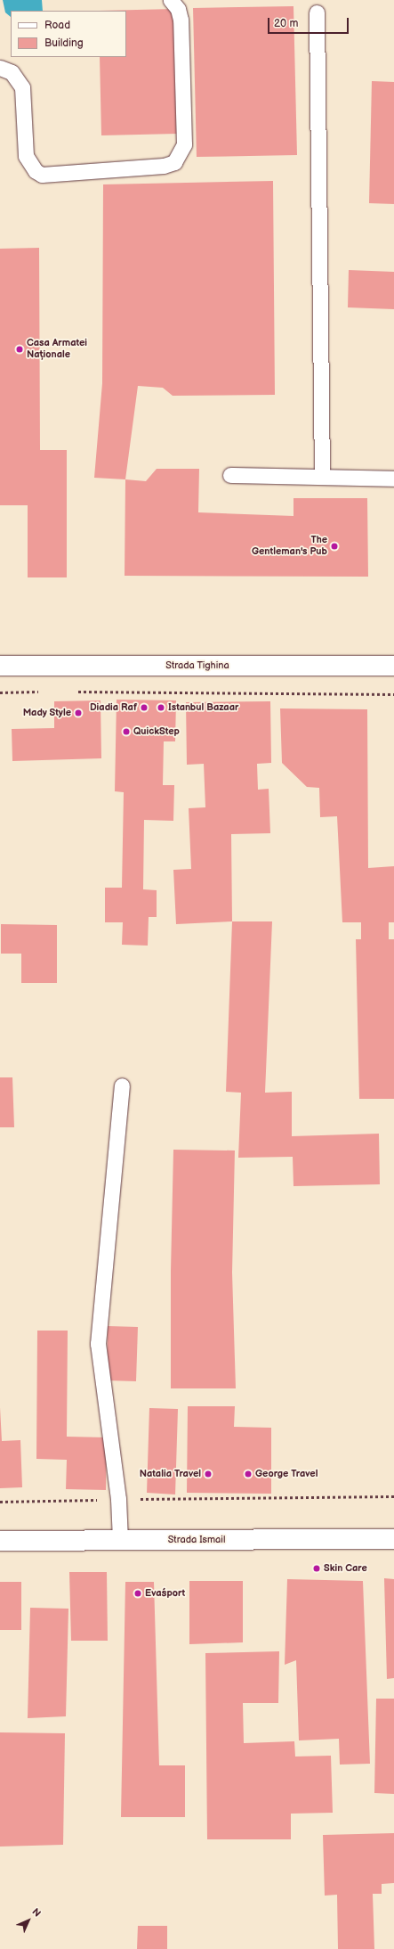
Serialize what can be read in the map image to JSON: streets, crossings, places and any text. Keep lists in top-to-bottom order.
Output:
{
  "streets": {
    "main road": ["Strada Tighina", "Strada Ismail"]
  },
  "places": [
    "Casa Armatei Naționale",
    "The Gentleman's Pub",
    "Diadia Raf",
    "Istanbul Bazaar",
    "Mady Style",
    "QuickStep",
    "Natalia Travel",
    "George Travel",
    "Skin Care",
    "Evaśport"
  ],
  "legend": ["Road", "Building"],
  "scale_bar": "20 m",
  "north": "top right"
}
